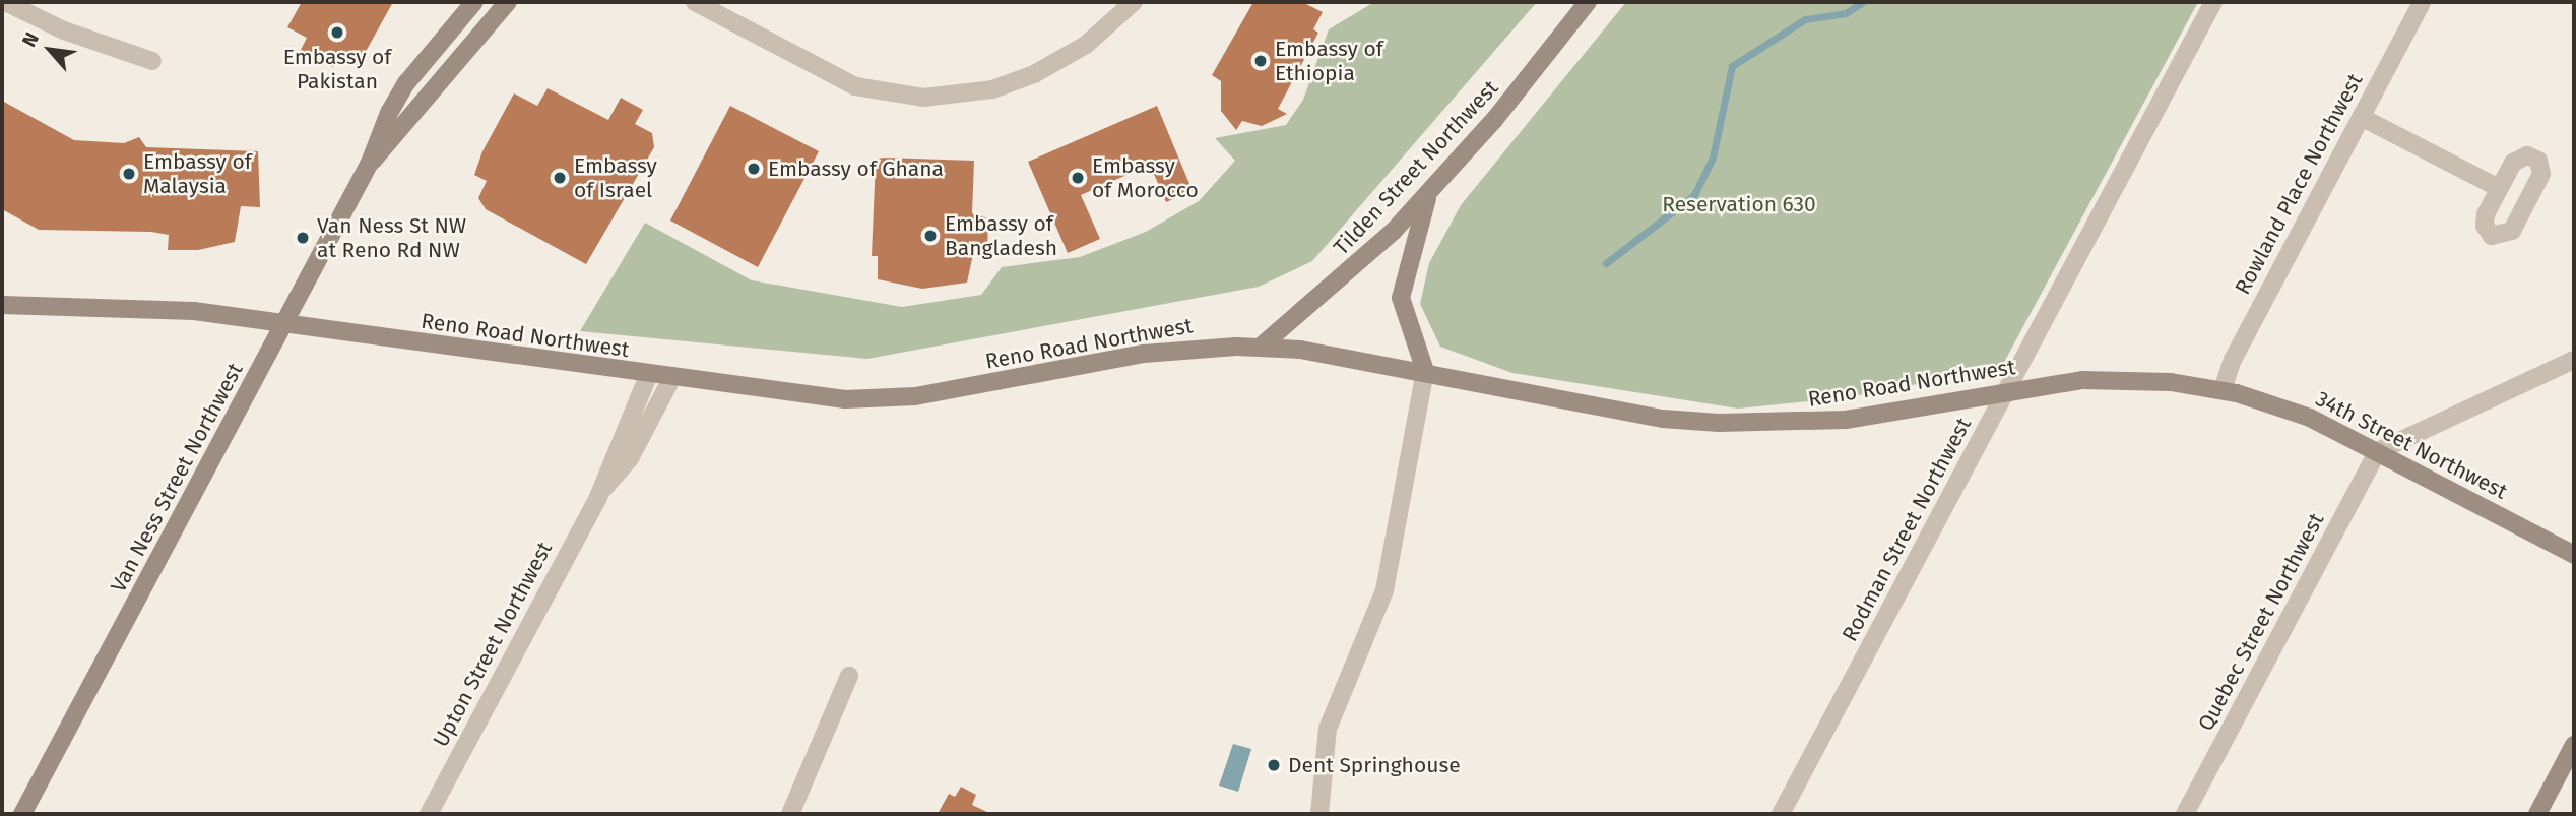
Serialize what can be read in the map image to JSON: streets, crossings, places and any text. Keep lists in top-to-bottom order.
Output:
{
  "streets": {
    "main road": [
      "Tilden Street Northwest",
      "Reno Road Northwest",
      "34th Street Northwest",
      "Van Ness Street Northwest"
    ],
    "street": [
      "Rowland Place Northwest",
      "Rodman Street Northwest",
      "Quebec Street Northwest",
      "Upton Street Northwest"
    ]
  },
  "crossings": [
    ["Tilden Street Northwest", "Reno Road Northwest"],
    ["Rowland Place Northwest", "Reno Road Northwest"],
    ["Rowland Place Northwest", "34th Street Northwest"],
    ["Reno Road Northwest", "34th Street Northwest"],
    ["Reno Road Northwest", "Van Ness Street Northwest"],
    ["Reno Road Northwest", "Rodman Street Northwest"],
    ["Reno Road Northwest", "Upton Street Northwest"],
    ["34th Street Northwest", "Quebec Street Northwest"]
  ],
  "parks": ["Reservation 630"],
  "places": [
    "Embassy of Pakistan",
    "Embassy of Ethiopia",
    "Embassy of Ghana",
    "Embassy of Malaysia",
    "Embassy of Israel",
    "Embassy of Morocco",
    "Embassy of Bangladesh",
    "Van Ness St NW at Reno Rd NW",
    "Dent Springhouse"
  ],
  "north": "top left"
}
